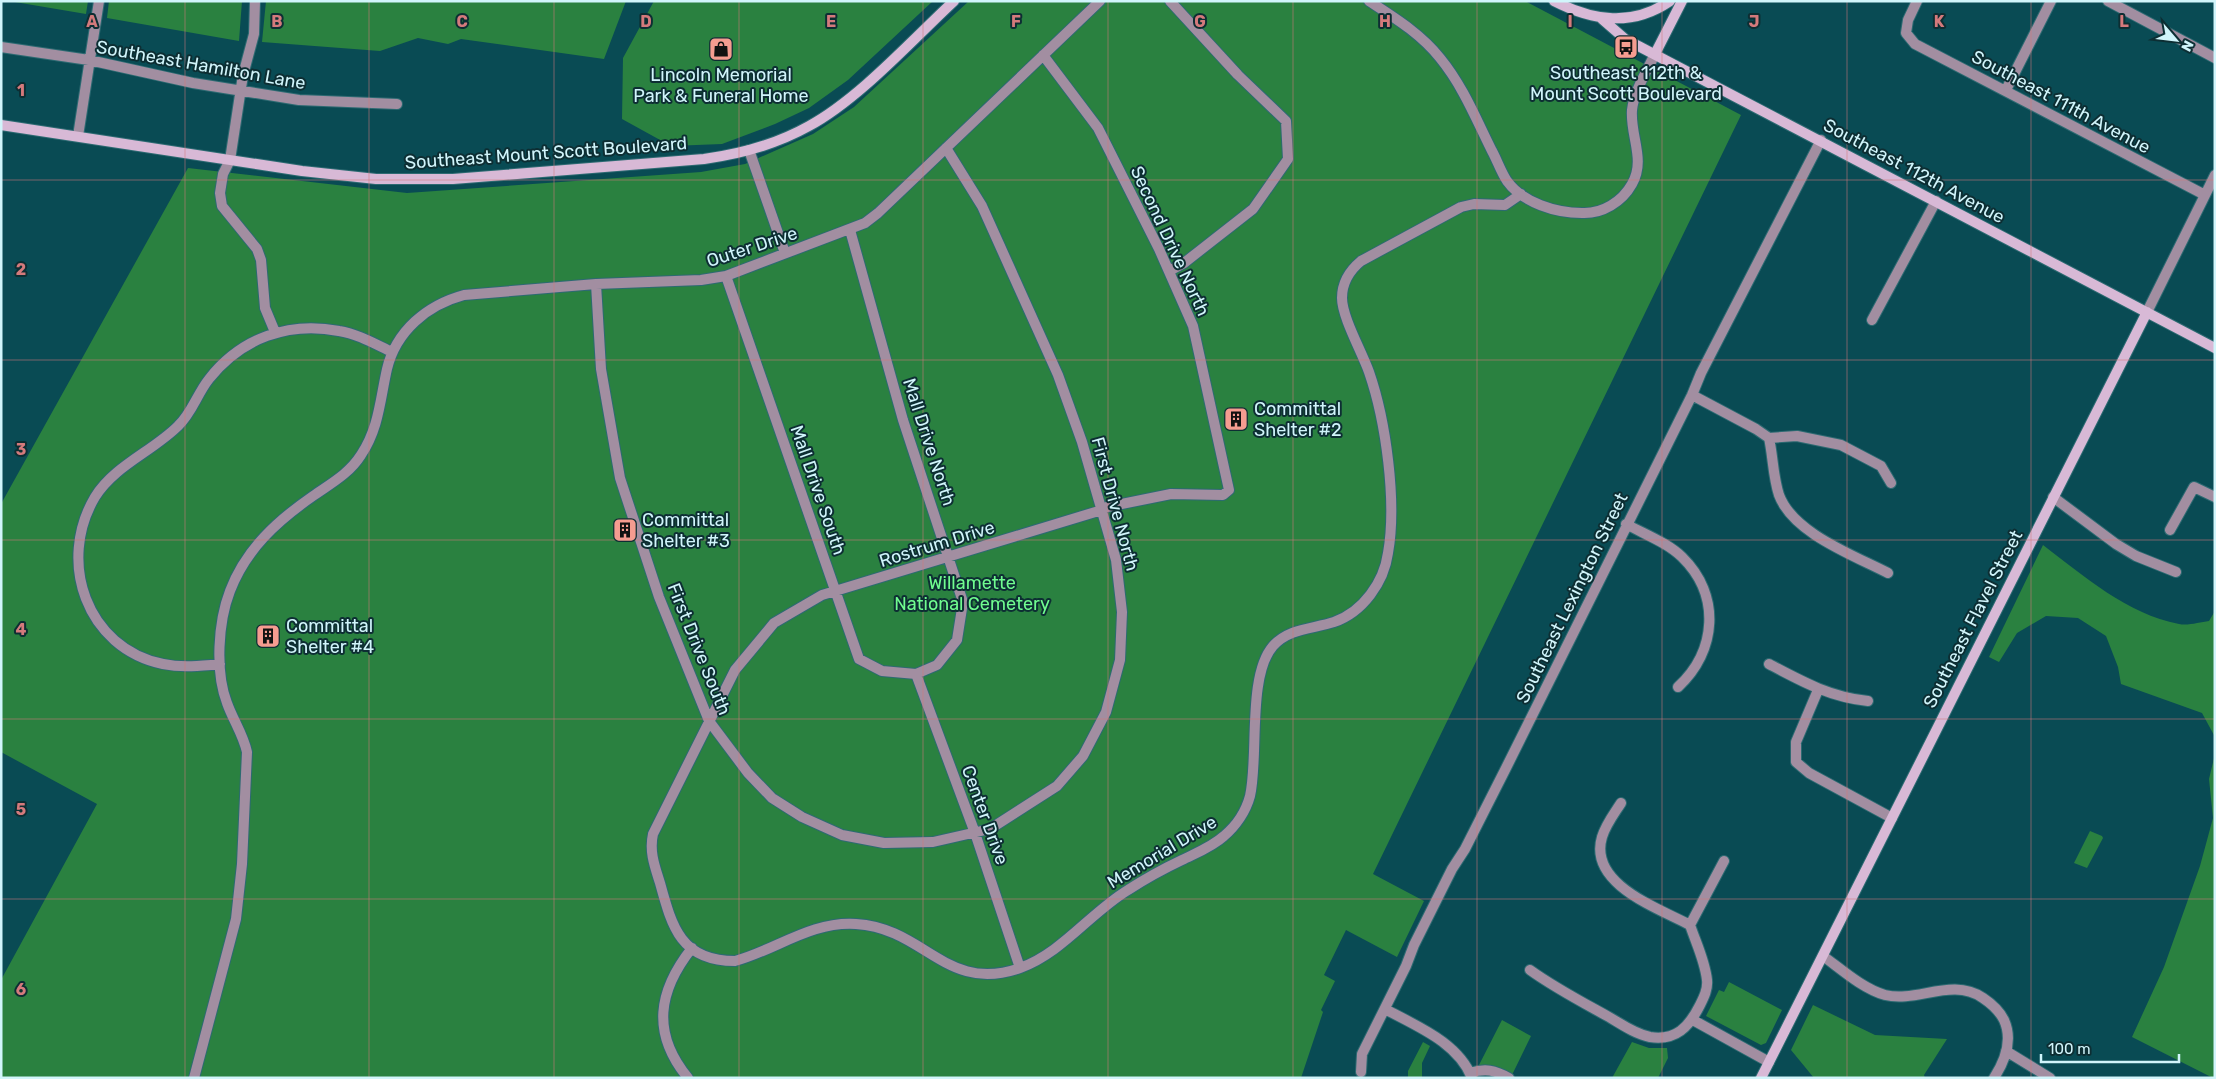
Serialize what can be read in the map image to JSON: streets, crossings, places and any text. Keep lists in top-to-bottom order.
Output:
{
  "streets": {
    "main road": ["Southeast Mount Scott Boulevard", "Southeast 112th Avenue", "Southeast Flavel Street"],
    "street": [
      "Southeast Hamilton Lane",
      "Southeast 111th Avenue",
      "Second Drive North",
      "Outer Drive",
      "Mall Drive North",
      "Mall Drive South",
      "First Drive North",
      "Rostrum Drive",
      "Southeast Lexington Street",
      "First Drive South",
      "Center Drive",
      "Memorial Drive"
    ]
  },
  "crossings": [
    ["Southeast 111th Avenue", "Southeast Flavel Street"],
    ["Southeast 112th Avenue", "Southeast Lexington Street"],
    ["Southeast 112th Avenue", "Southeast Flavel Street"],
    ["Second Drive North", "Outer Drive"],
    ["Second Drive North", "Rostrum Drive"],
    ["Outer Drive", "Mall Drive North"],
    ["Outer Drive", "Mall Drive South"],
    ["Outer Drive", "First Drive North"],
    ["Outer Drive", "First Drive South"],
    ["Mall Drive North", "Mall Drive South"],
    ["Mall Drive North", "Rostrum Drive"],
    ["Mall Drive North", "Center Drive"],
    ["Mall Drive South", "Rostrum Drive"],
    ["Mall Drive South", "Center Drive"],
    ["First Drive North", "Rostrum Drive"],
    ["First Drive North", "First Drive South"],
    ["First Drive North", "Center Drive"],
    ["Rostrum Drive", "First Drive South"],
    ["Rostrum Drive", "Memorial Drive"],
    ["First Drive South", "Center Drive"],
    ["First Drive South", "Memorial Drive"],
    ["Center Drive", "Memorial Drive"]
  ],
  "parks": ["Willamette National Cemetery"],
  "places": {
    "bus stop": ["Southeast 112th & Mount Scott Boulevard"],
    "shop": ["Lincoln Memorial Park & Funeral Home"],
    "building": ["Committal Shelter #2", "Committal Shelter #3", "Committal Shelter #4"]
  },
  "scale_bar": "100 m",
  "north": "bottom right",
  "grid": {
    "columns": [
      "A",
      "B",
      "C",
      "D",
      "E",
      "F",
      "G",
      "H",
      "I",
      "J",
      "K",
      "L"
    ],
    "rows": [
      "1",
      "2",
      "3",
      "4",
      "5",
      "6"
    ]
  }
}
